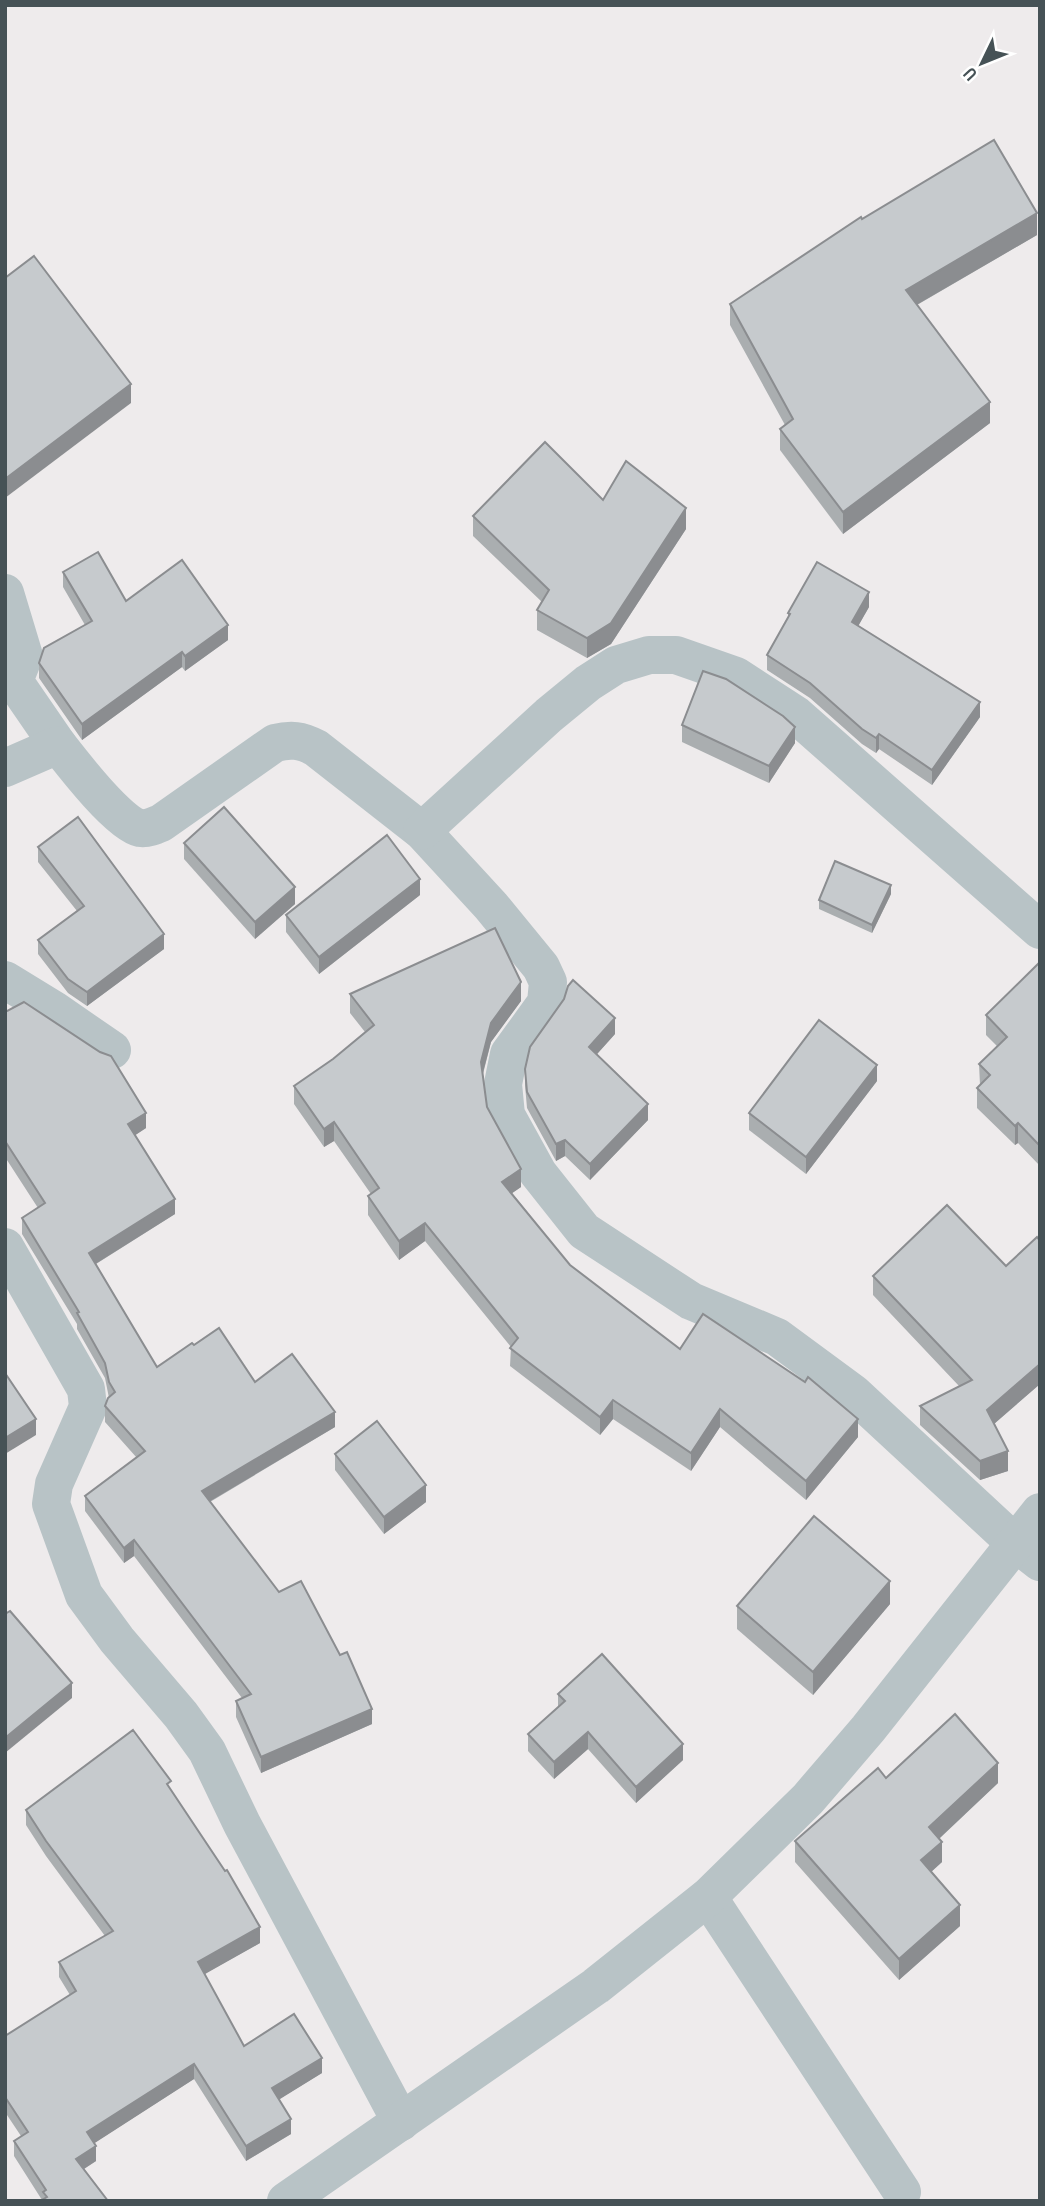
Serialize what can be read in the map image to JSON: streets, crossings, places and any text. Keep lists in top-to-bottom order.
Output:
{
  "north": "bottom left"
}
